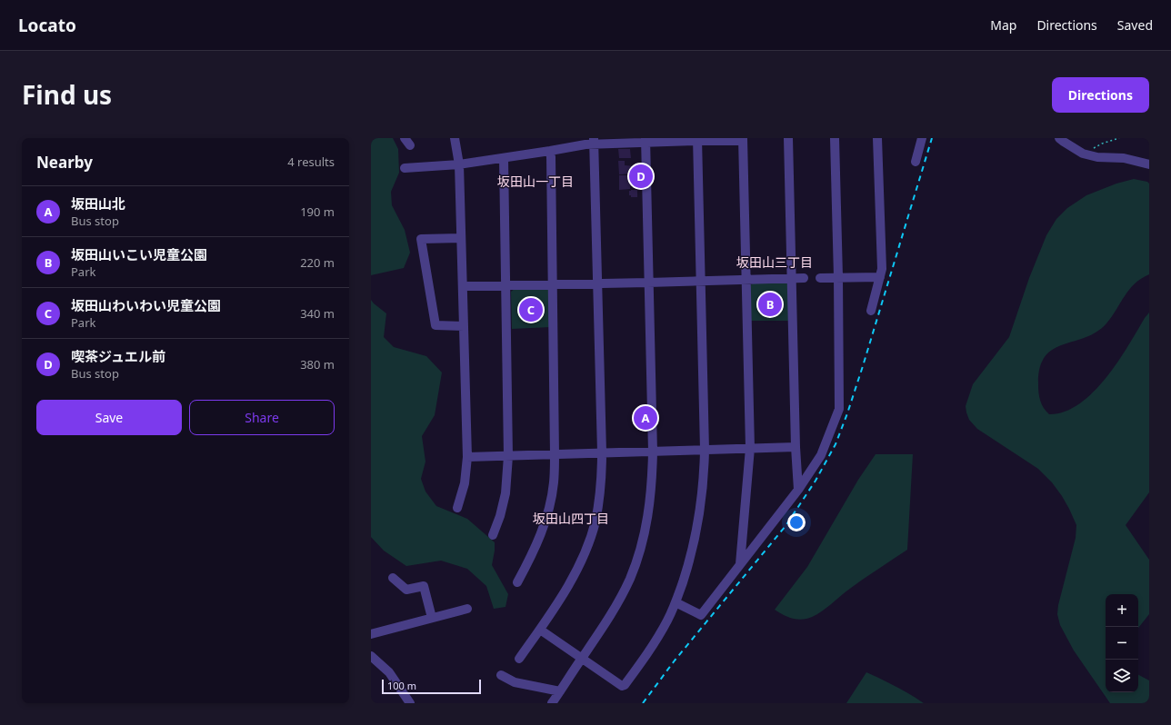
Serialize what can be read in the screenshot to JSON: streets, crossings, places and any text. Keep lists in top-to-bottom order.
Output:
{
  "districts": ["坂田山一丁目", "坂田山三丁目", "坂田山四丁目"],
  "scale_bar": "100 m",
  "page": {
    "header": "Locato",
    "nav": ["Map", "Directions", "Saved"],
    "title": "Find us",
    "buttons": [
      "Directions",
      ["Save", "Share"]
    ],
    "heading": ["Nearby", "4 results"],
    "pins": [
      "D",
      "B",
      "C",
      "A"
    ],
    "list": [
      {
        "mark": "A",
        "name": "坂田山北",
        "note": "Bus stop",
        "value": "190 m"
      },
      {
        "mark": "B",
        "name": "坂田山いこい児童公園",
        "note": "Park",
        "value": "220 m"
      },
      {
        "mark": "C",
        "name": "坂田山わいわい児童公園",
        "note": "Park",
        "value": "340 m"
      },
      {
        "mark": "D",
        "name": "喫茶ジュエル前",
        "note": "Bus stop",
        "value": "380 m"
      }
    ],
    "map_buttons": ["+", "−"],
    "scale": "100 m"
  }
}
